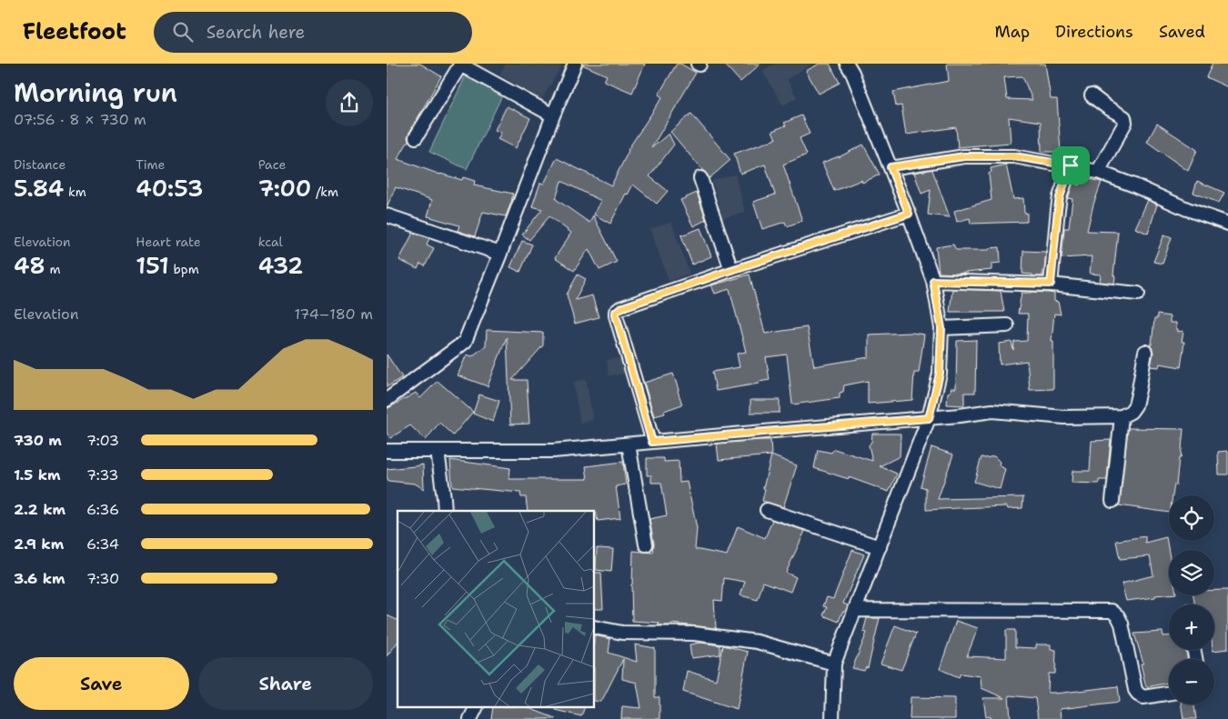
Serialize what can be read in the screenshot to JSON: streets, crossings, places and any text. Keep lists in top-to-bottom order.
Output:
{
  "page": {
    "header": "Fleetfoot",
    "search": "Search here",
    "nav": ["Map", "Directions", "Saved"],
    "heading": ["Morning run", "07:56 · 8 × 730 m"],
    "stats": [
      ["Distance", "5.84 km"],
      ["Time", "40:53"],
      ["Pace", "7:00 /km"],
      ["Elevation", "48 m"],
      ["Heart rate", "151 bpm"],
      ["kcal", "432"]
    ],
    "chart": ["Elevation", "174–180 m"],
    "list": [
      {
        "name": "730 m",
        "note": "7:03"
      },
      {
        "name": "1.5 km",
        "note": "7:33"
      },
      {
        "name": "2.2 km",
        "note": "6:36"
      },
      {
        "name": "2.9 km",
        "note": "6:34"
      },
      {
        "name": "3.6 km",
        "note": "7:30"
      }
    ],
    "map_buttons": ["+", "−"],
    "buttons": ["Save", "Share"]
  }
}
